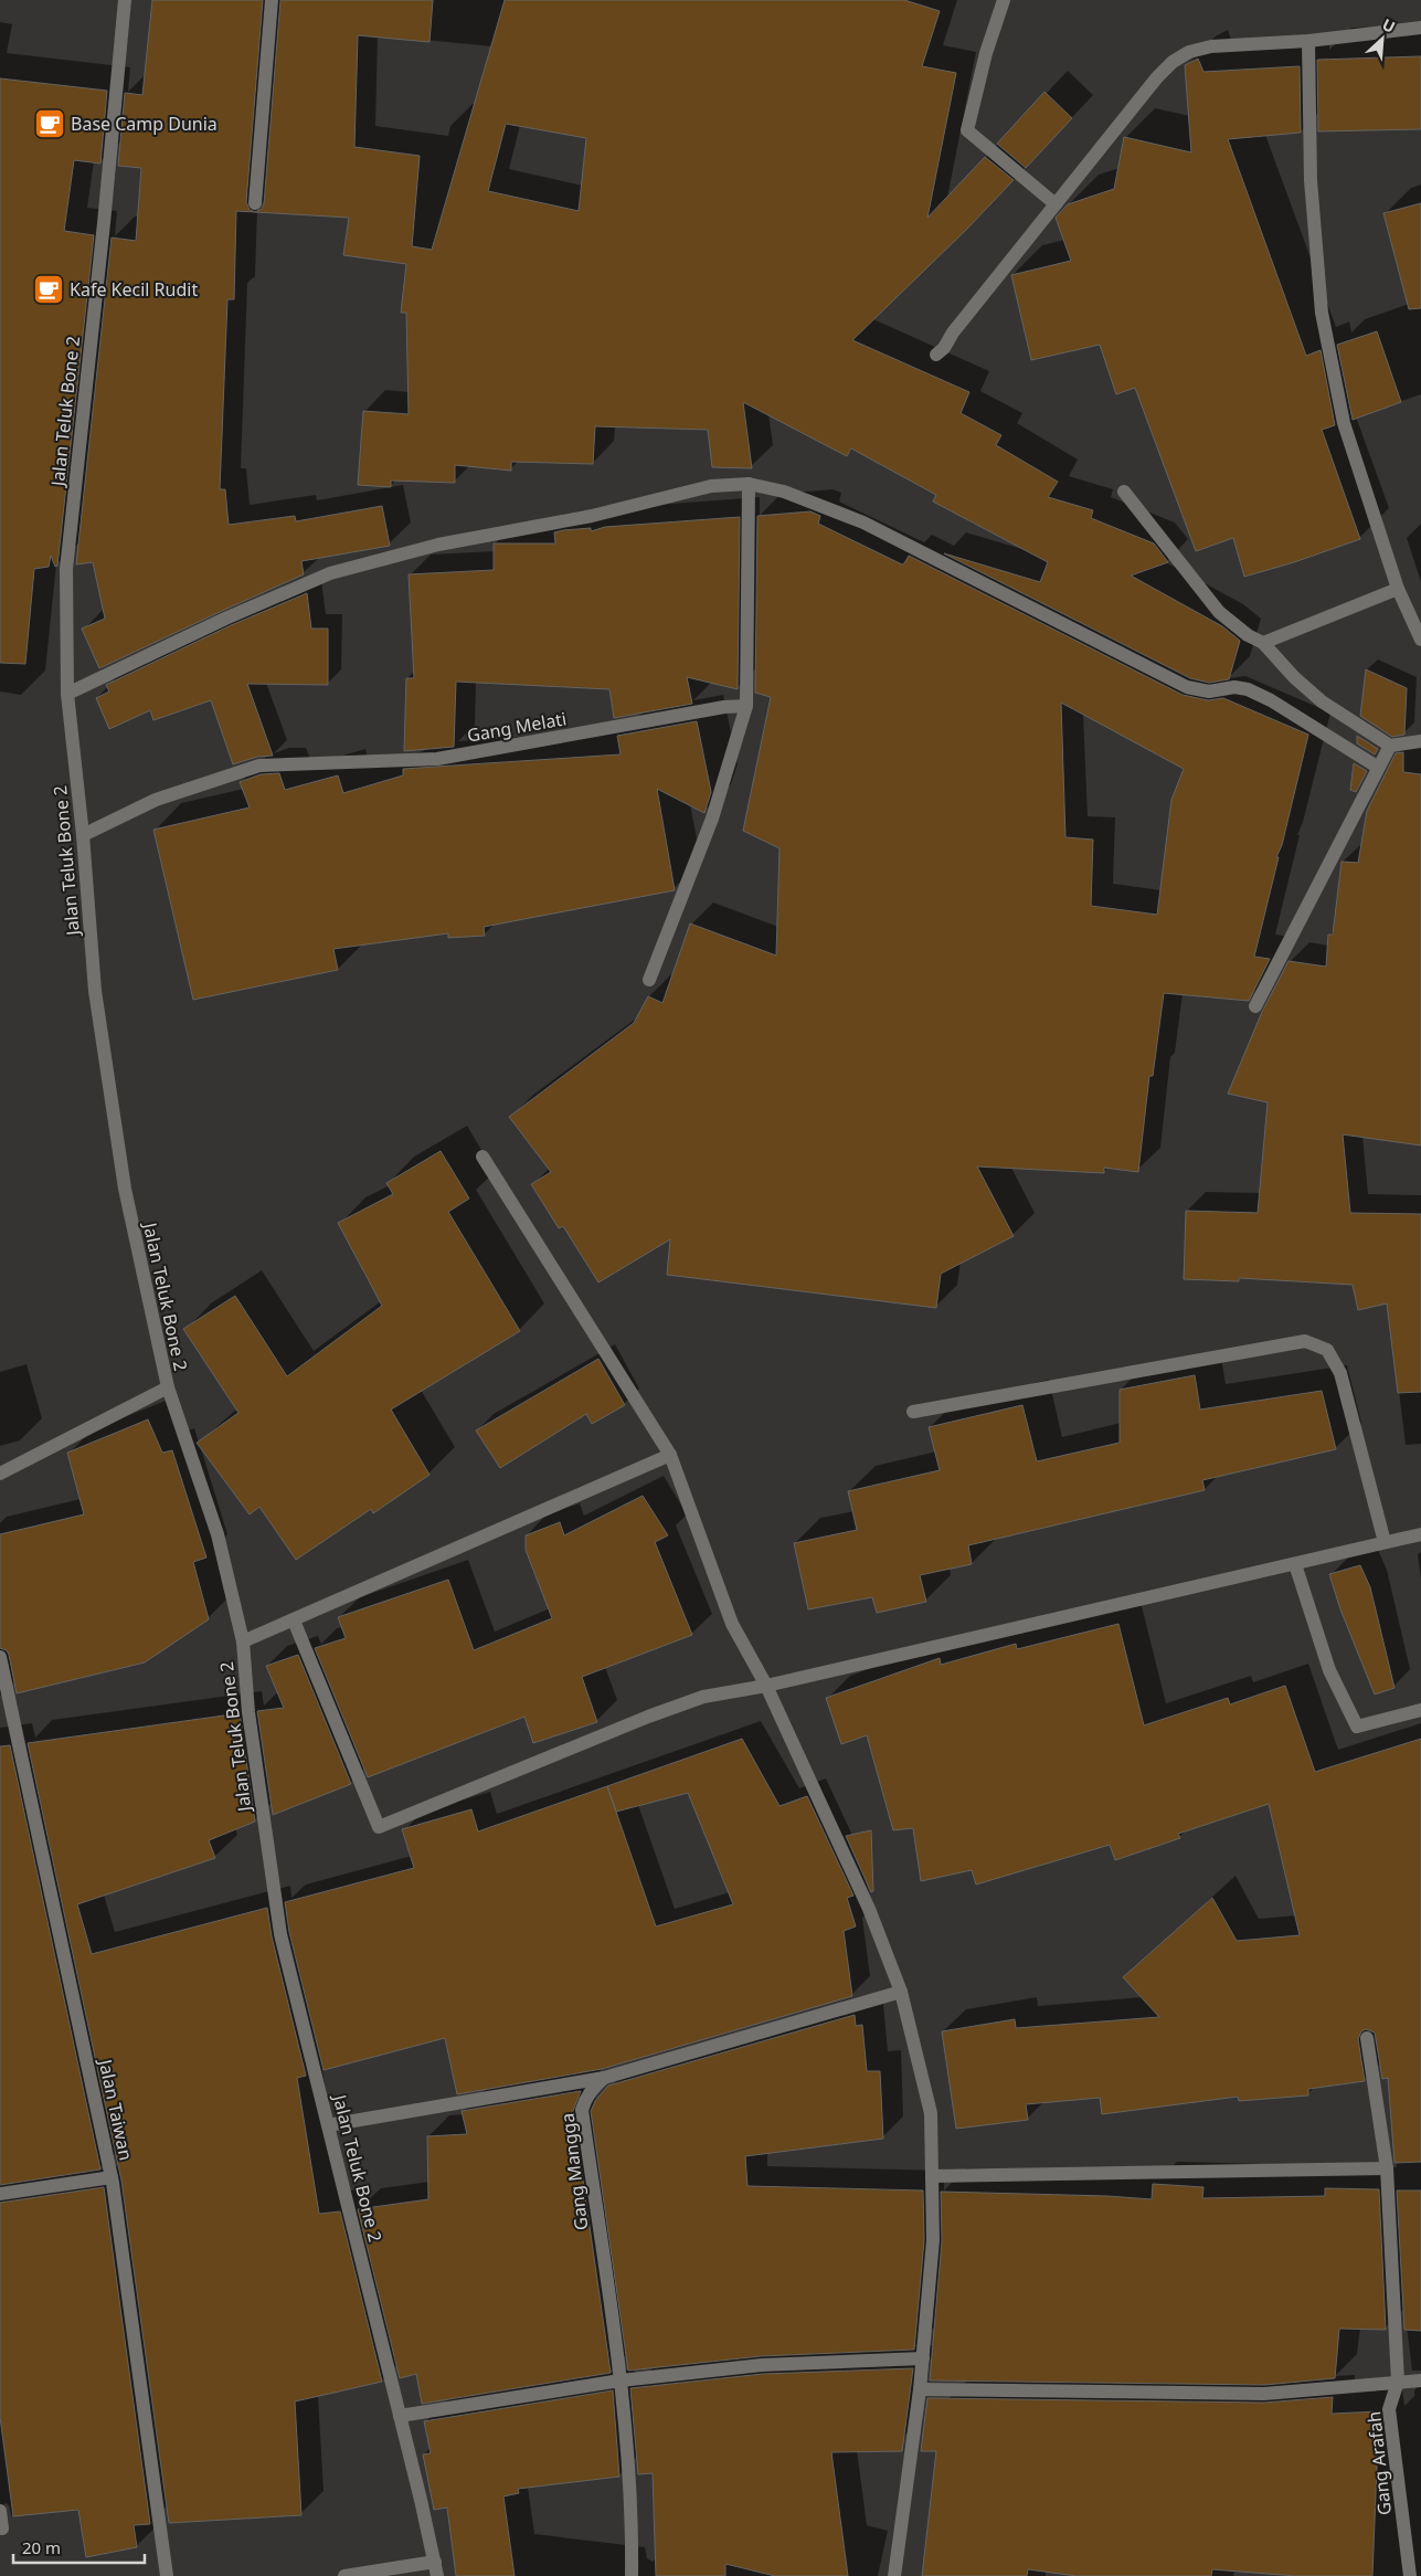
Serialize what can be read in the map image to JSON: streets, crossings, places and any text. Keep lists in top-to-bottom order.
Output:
{
  "streets": {
    "street": [
      "Jalan Teluk Bone 2",
      "Gang Melati",
      "Jalan Taiwan",
      "Gang Mangga",
      "Gang Arafah"
    ]
  },
  "crossings": [
    ["Jalan Teluk Bone 2", "Gang Melati"]
  ],
  "places": {
    "cafe": ["Base Camp Dunia", "Kafe Kecil Rudit"]
  },
  "scale_bar": "20 m",
  "north": "top right"
}
